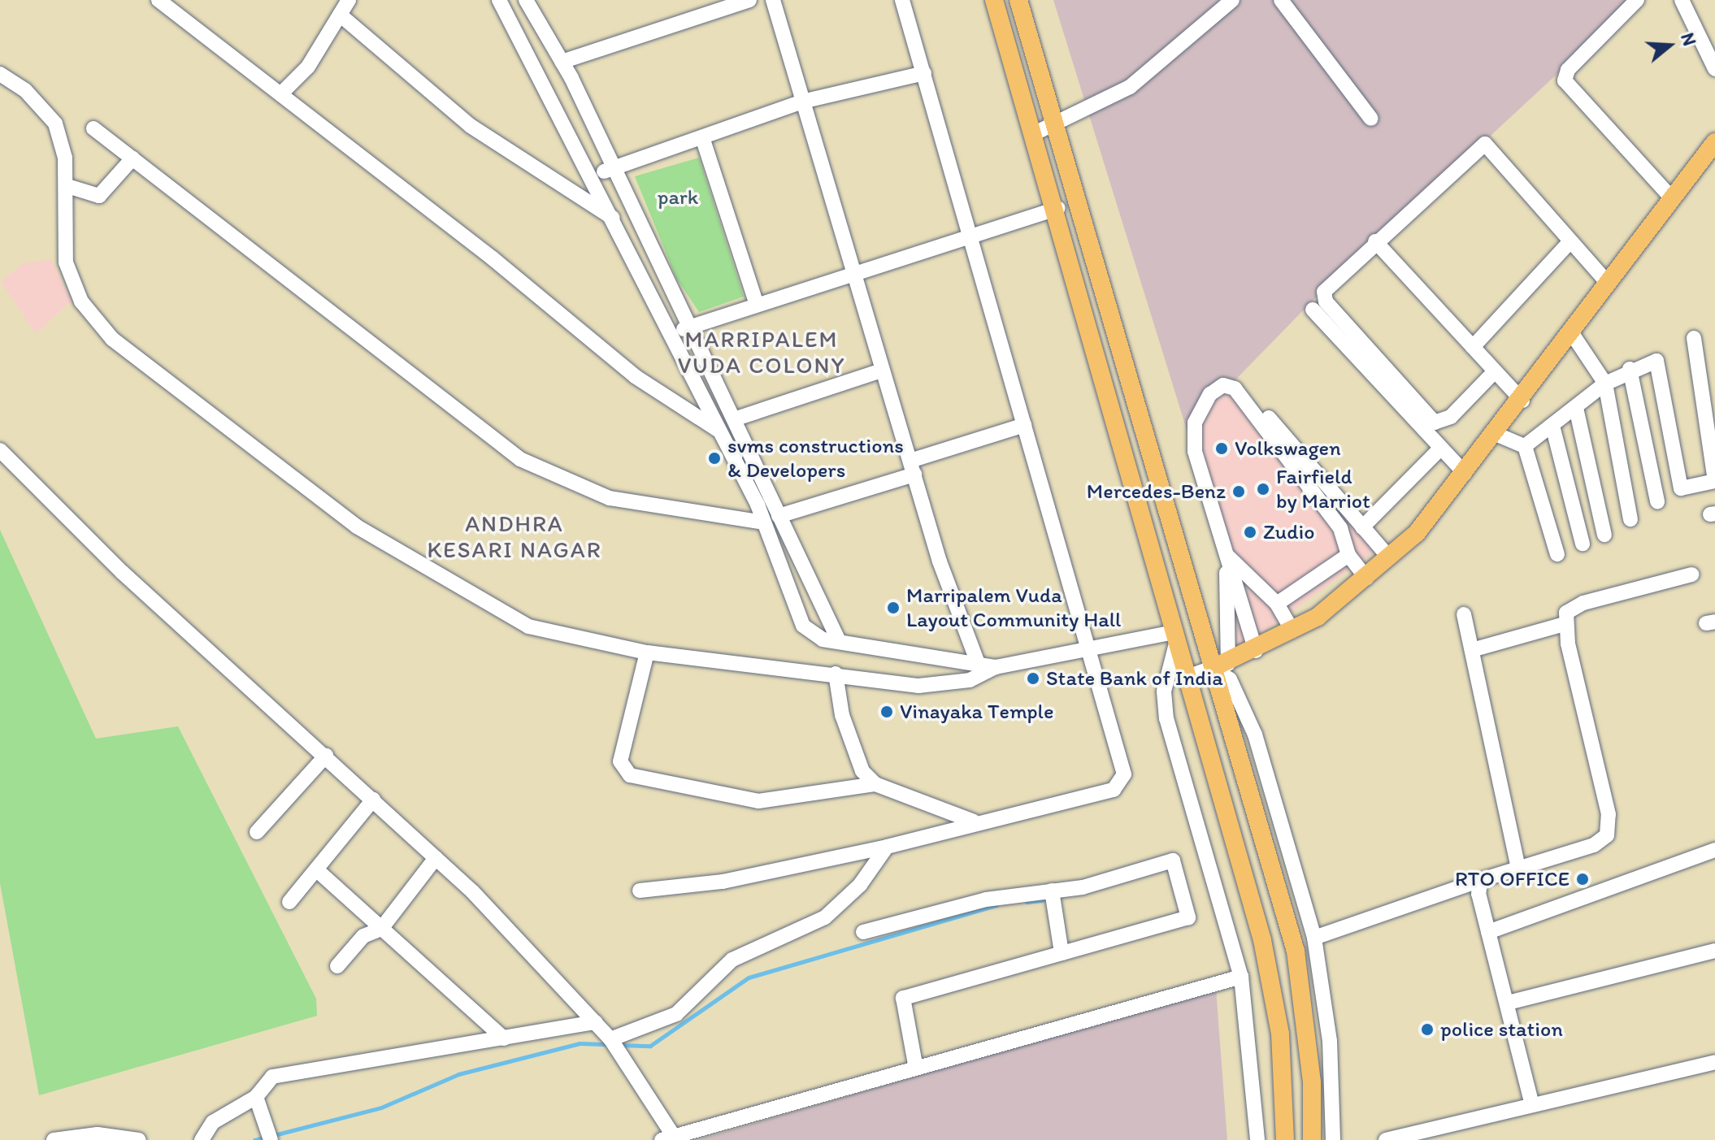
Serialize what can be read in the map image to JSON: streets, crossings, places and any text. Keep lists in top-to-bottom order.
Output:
{
  "districts": ["MARRIPALEM VUDA COLONY", "ANDHRA KESARI NAGAR"],
  "parks": ["park"],
  "places": [
    "Volkswagen",
    "svms constructions & Developers",
    "Fairfield by Marriot",
    "Mercedes-Benz",
    "Zudio",
    "Marripalem Vuda Layout Community Hall",
    "State Bank of India",
    "Vinayaka Temple",
    "RTO OFFICE",
    "police station"
  ],
  "north": "right"
}
